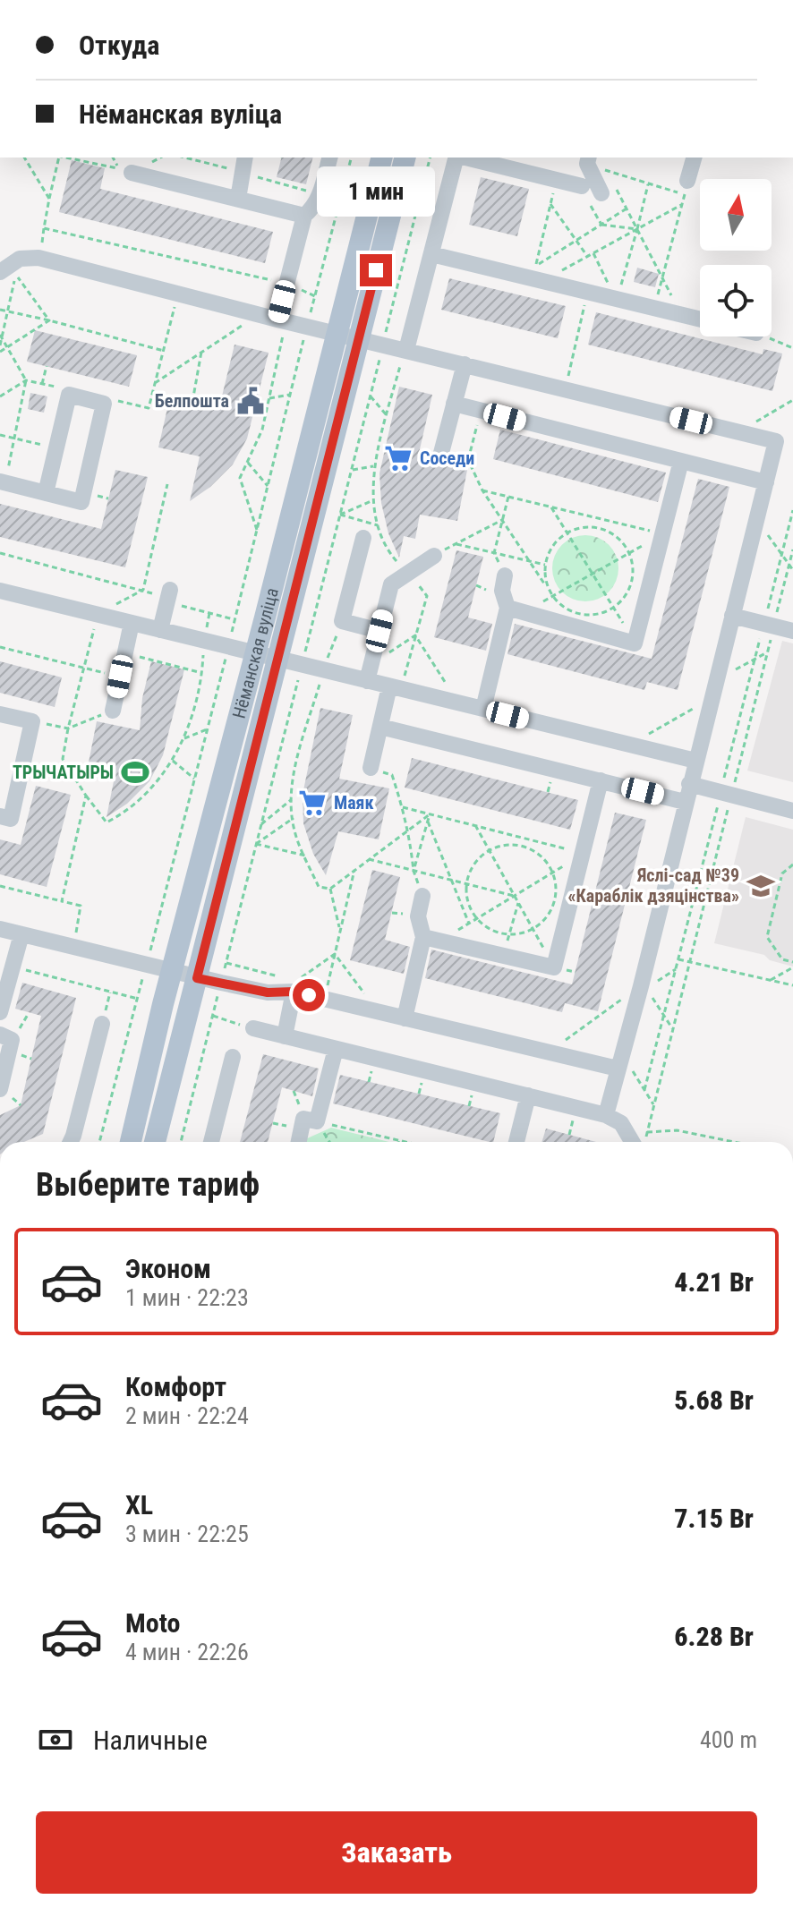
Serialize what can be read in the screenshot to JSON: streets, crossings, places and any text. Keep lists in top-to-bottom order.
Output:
{
  "streets": {
    "main road": ["Нёманская вуліца"]
  },
  "places": {
    "public building": ["Белпошта"],
    "supermarket": ["Соседи", "Маяк"],
    "sports": ["ТРЫЧАТЫРЫ"],
    "school or university": ["Яслі-сад №39 «Караблік дзяцінства»"]
  },
  "north": "top",
  "page": {
    "banner": ["Откуда", "Нёманская вуліца"],
    "bubble": "1 мин",
    "heading": "Выберите тариф",
    "list": [
      {
        "name": "Эконом",
        "note": "1 мин · 22:23",
        "value": "4.21 Br"
      },
      {
        "name": "Комфорт",
        "note": "2 мин · 22:24",
        "value": "5.68 Br"
      },
      {
        "name": "XL",
        "note": "3 мин · 22:25",
        "value": "7.15 Br"
      },
      {
        "name": "Moto",
        "note": "4 мин · 22:26",
        "value": "6.28 Br"
      }
    ],
    "pay": ["Наличные", "400 m"],
    "buttons": "Заказать"
  }
}
